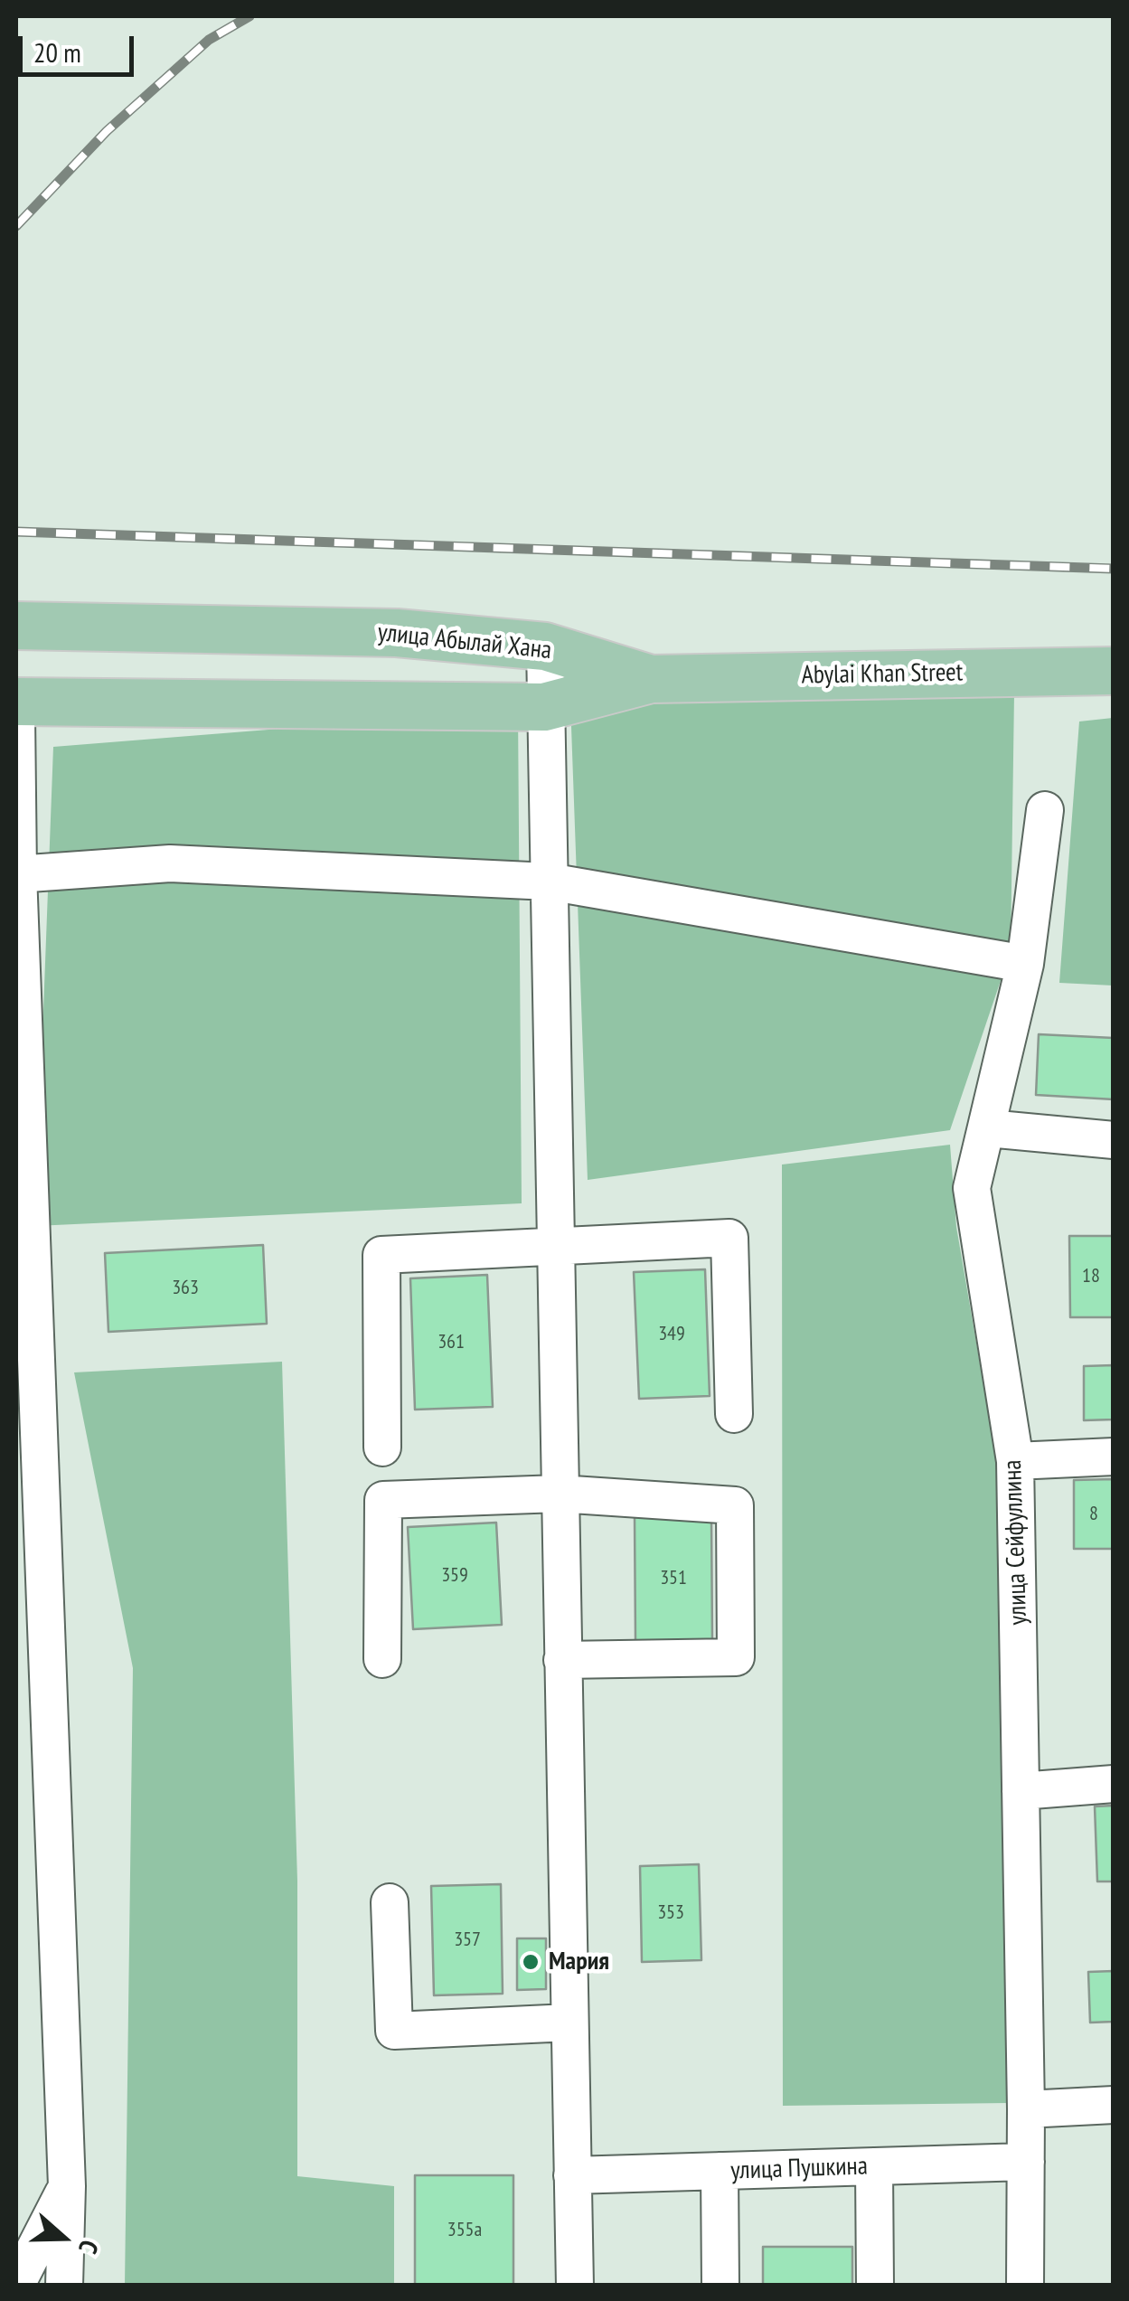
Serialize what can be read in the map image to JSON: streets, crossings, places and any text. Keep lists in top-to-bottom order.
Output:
{
  "streets": {
    "main road": ["улица Абылай Хана", "Abylai Khan Street"],
    "street": ["улица Сейфуллина", "улица Пушкина"]
  },
  "crossings": [
    ["улица Абылай Хана", "Abylai Khan Street"],
    ["улица Сейфуллина", "улица Пушкина"]
  ],
  "places": ["Мария"],
  "house_numbers": [
    "18",
    "363",
    "349",
    "361",
    "8",
    "359",
    "351",
    "353",
    "357",
    "355а"
  ],
  "scale_bar": "20 m",
  "north": "right"
}
